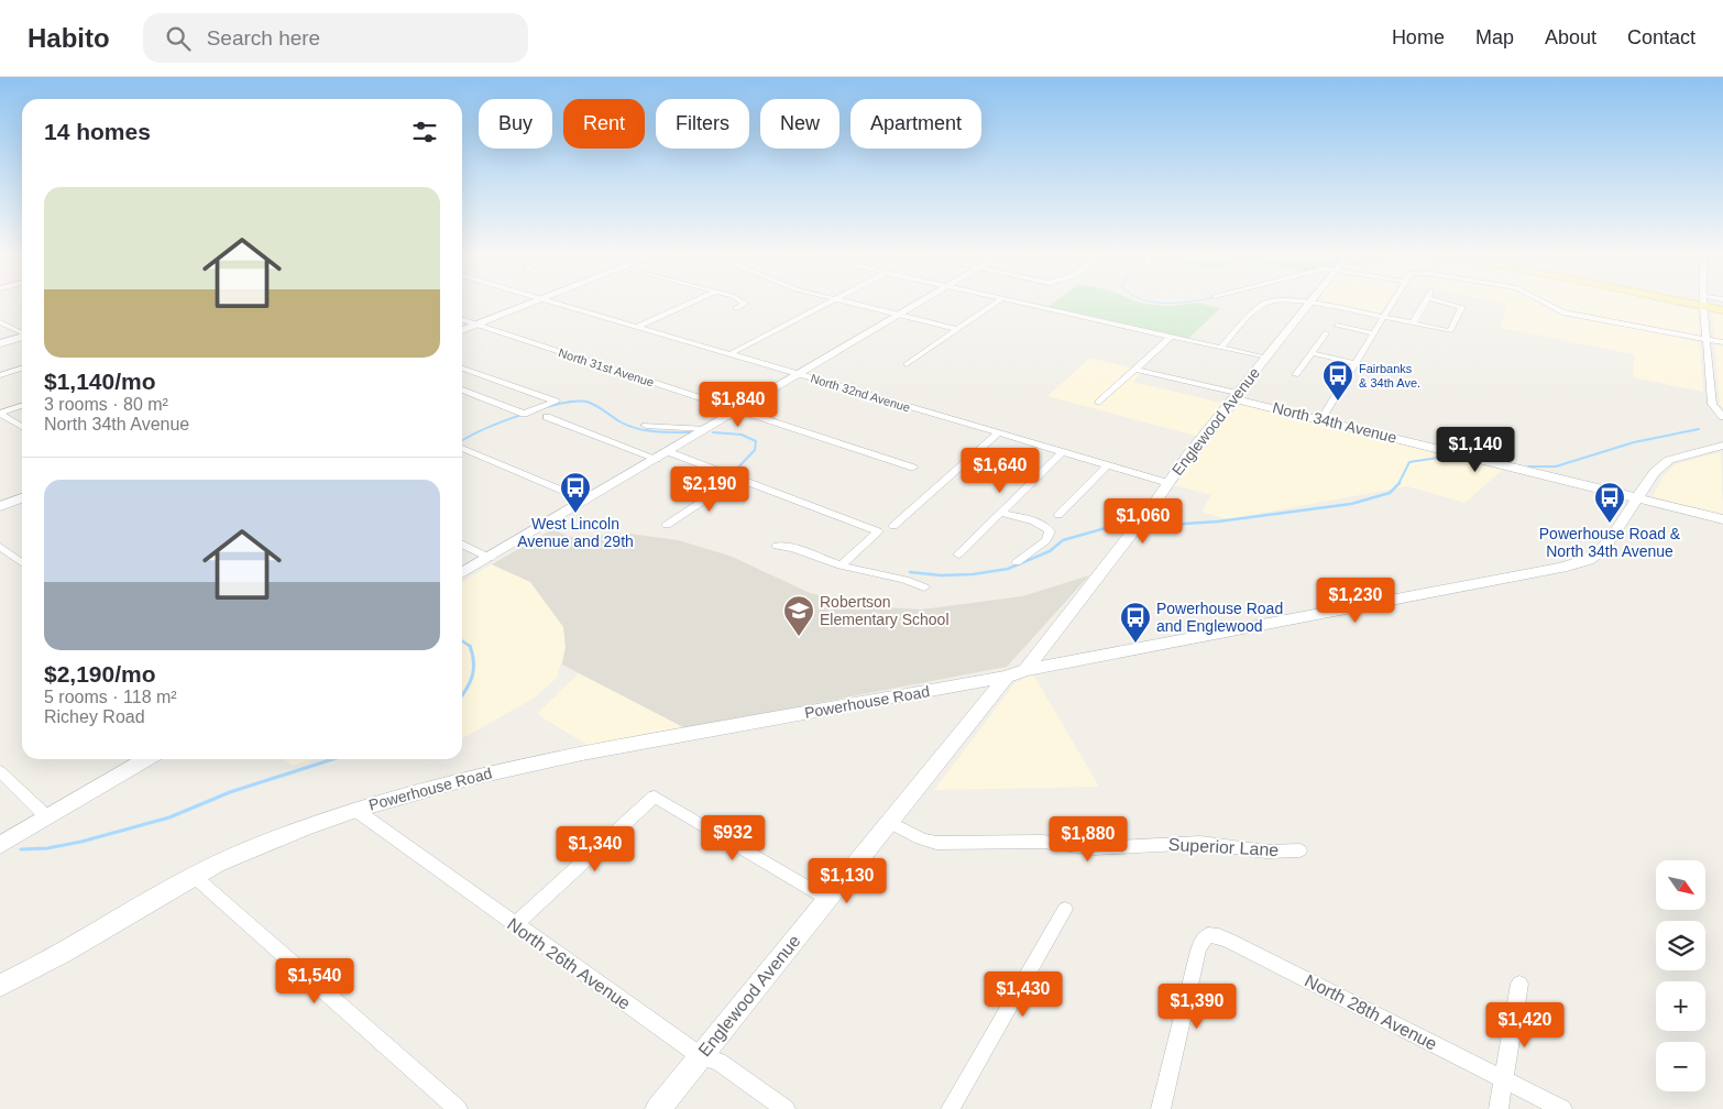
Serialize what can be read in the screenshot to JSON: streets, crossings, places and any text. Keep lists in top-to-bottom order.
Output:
{
  "streets": {
    "street": [
      "North 31st Avenue",
      "North 32nd Avenue",
      "Englewood Avenue",
      "North 34th Avenue",
      "Powerhouse Road",
      "Superior Lane",
      "North 26th Avenue",
      "North 28th Avenue"
    ]
  },
  "crossings": [
    ["North 32nd Avenue", "Englewood Avenue"],
    ["Englewood Avenue", "North 34th Avenue"],
    ["Englewood Avenue", "Powerhouse Road"],
    ["Englewood Avenue", "Superior Lane"],
    ["Englewood Avenue", "North 26th Avenue"],
    ["North 34th Avenue", "Powerhouse Road"],
    ["Powerhouse Road", "North 26th Avenue"]
  ],
  "places": {
    "bus stop": [
      "Fairbanks & 34th Ave.",
      "West Lincoln Avenue and 29th",
      "Powerhouse Road & North 34th Avenue",
      "Powerhouse Road and Englewood"
    ],
    "school or university": ["Robertson Elementary School"]
  },
  "north": "bottom right",
  "page": {
    "header": "Habito",
    "search": "Search here",
    "nav": [
      "Home",
      "Map",
      "About",
      "Contact"
    ],
    "chip": [
      "Buy",
      "Rent",
      "Filters",
      "New",
      "Apartment"
    ],
    "heading": "14 homes",
    "list": [
      {
        "name": "$1,140/mo",
        "note": "3 rooms · 80 m² · North 34th Avenue"
      },
      {
        "name": "$2,190/mo",
        "note": "5 rooms · 118 m² · Richey Road"
      }
    ],
    "price": [
      "$1,840",
      "$1,140",
      "$1,640",
      "$2,190",
      "$1,060",
      "$1,230",
      "$932",
      "$1,880",
      "$1,340",
      "$1,130",
      "$1,540",
      "$1,430",
      "$1,390",
      "$1,420"
    ],
    "map_buttons": ["+", "−"]
  }
}
